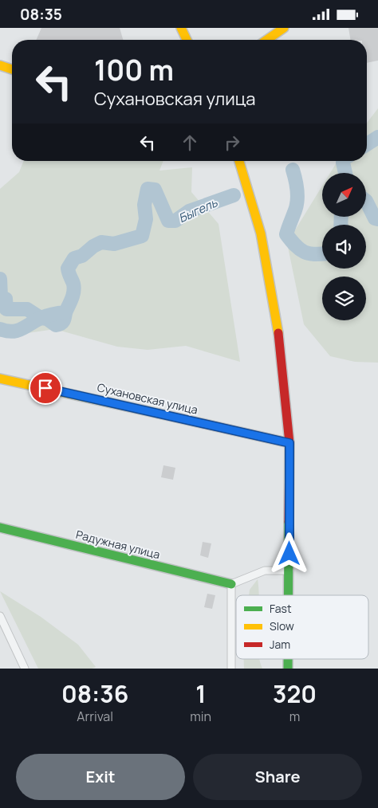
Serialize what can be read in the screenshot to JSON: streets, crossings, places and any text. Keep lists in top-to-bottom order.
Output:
{
  "streets": {
    "main road": ["Сухановская улица", "Радужная улица"]
  },
  "water": ["Быгель"],
  "legend": ["Fast", "Slow", "Jam"],
  "north": "top right",
  "page": {
    "status": "08:35",
    "turn": ["100 m", "Сухановская улица"],
    "eta": [
      "08:36",
      "Arrival",
      "1",
      "min",
      "320",
      "m"
    ],
    "buttons": ["Exit", "Share"]
  }
}
